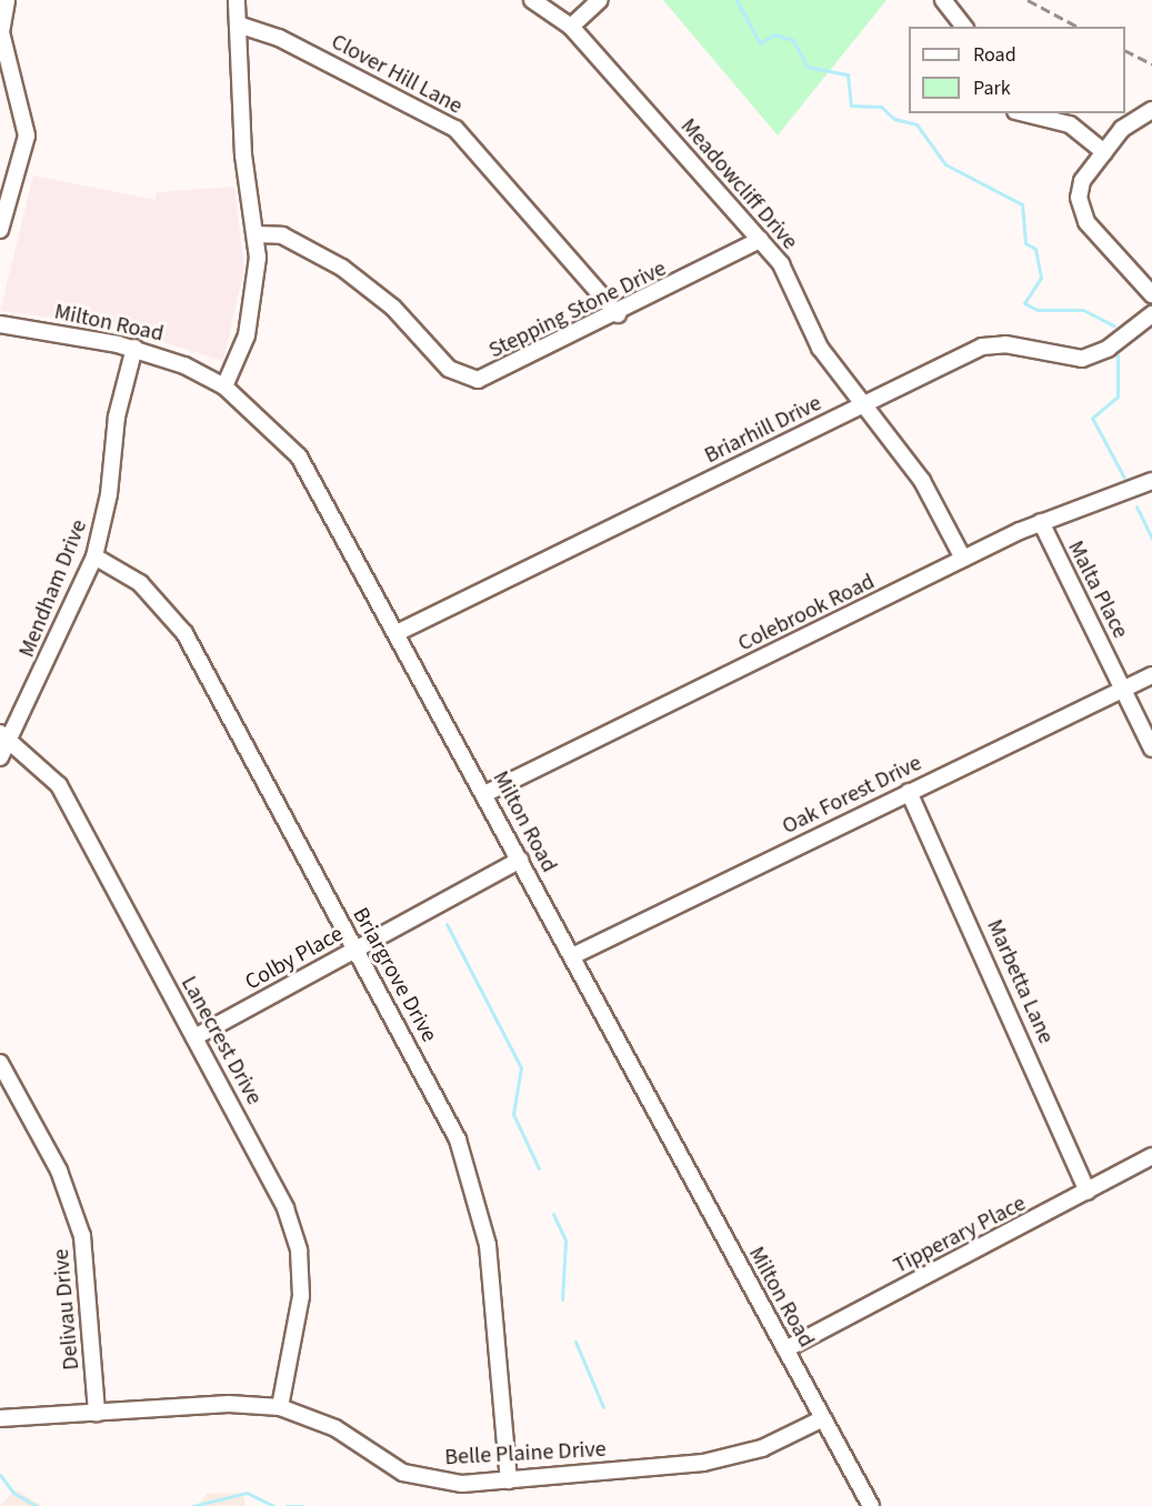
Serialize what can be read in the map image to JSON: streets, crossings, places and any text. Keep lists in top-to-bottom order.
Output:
{
  "streets": {
    "street": [
      "Clover Hill Lane",
      "Meadowcliff Drive",
      "Stepping Stone Drive",
      "Milton Road",
      "Briarhill Drive",
      "Mendham Drive",
      "Malta Place",
      "Colebrook Road",
      "Oak Forest Drive",
      "Colby Place",
      "Briargrove Drive",
      "Marbetta Lane",
      "Lanecrest Drive",
      "Tipperary Place",
      "Delivau Drive",
      "Belle Plaine Drive"
    ]
  },
  "crossings": [
    ["Clover Hill Lane", "Stepping Stone Drive"],
    ["Meadowcliff Drive", "Stepping Stone Drive"],
    ["Meadowcliff Drive", "Briarhill Drive"],
    ["Meadowcliff Drive", "Colebrook Road"],
    ["Milton Road", "Briarhill Drive"],
    ["Milton Road", "Mendham Drive"],
    ["Milton Road", "Colebrook Road"],
    ["Milton Road", "Oak Forest Drive"],
    ["Milton Road", "Colby Place"],
    ["Milton Road", "Tipperary Place"],
    ["Milton Road", "Belle Plaine Drive"],
    ["Mendham Drive", "Briargrove Drive"],
    ["Mendham Drive", "Lanecrest Drive"],
    ["Malta Place", "Colebrook Road"],
    ["Malta Place", "Oak Forest Drive"],
    ["Oak Forest Drive", "Marbetta Lane"],
    ["Colby Place", "Briargrove Drive"],
    ["Colby Place", "Lanecrest Drive"],
    ["Briargrove Drive", "Belle Plaine Drive"],
    ["Marbetta Lane", "Tipperary Place"],
    ["Lanecrest Drive", "Belle Plaine Drive"],
    ["Delivau Drive", "Belle Plaine Drive"]
  ],
  "legend": ["Road", "Park"]
}
